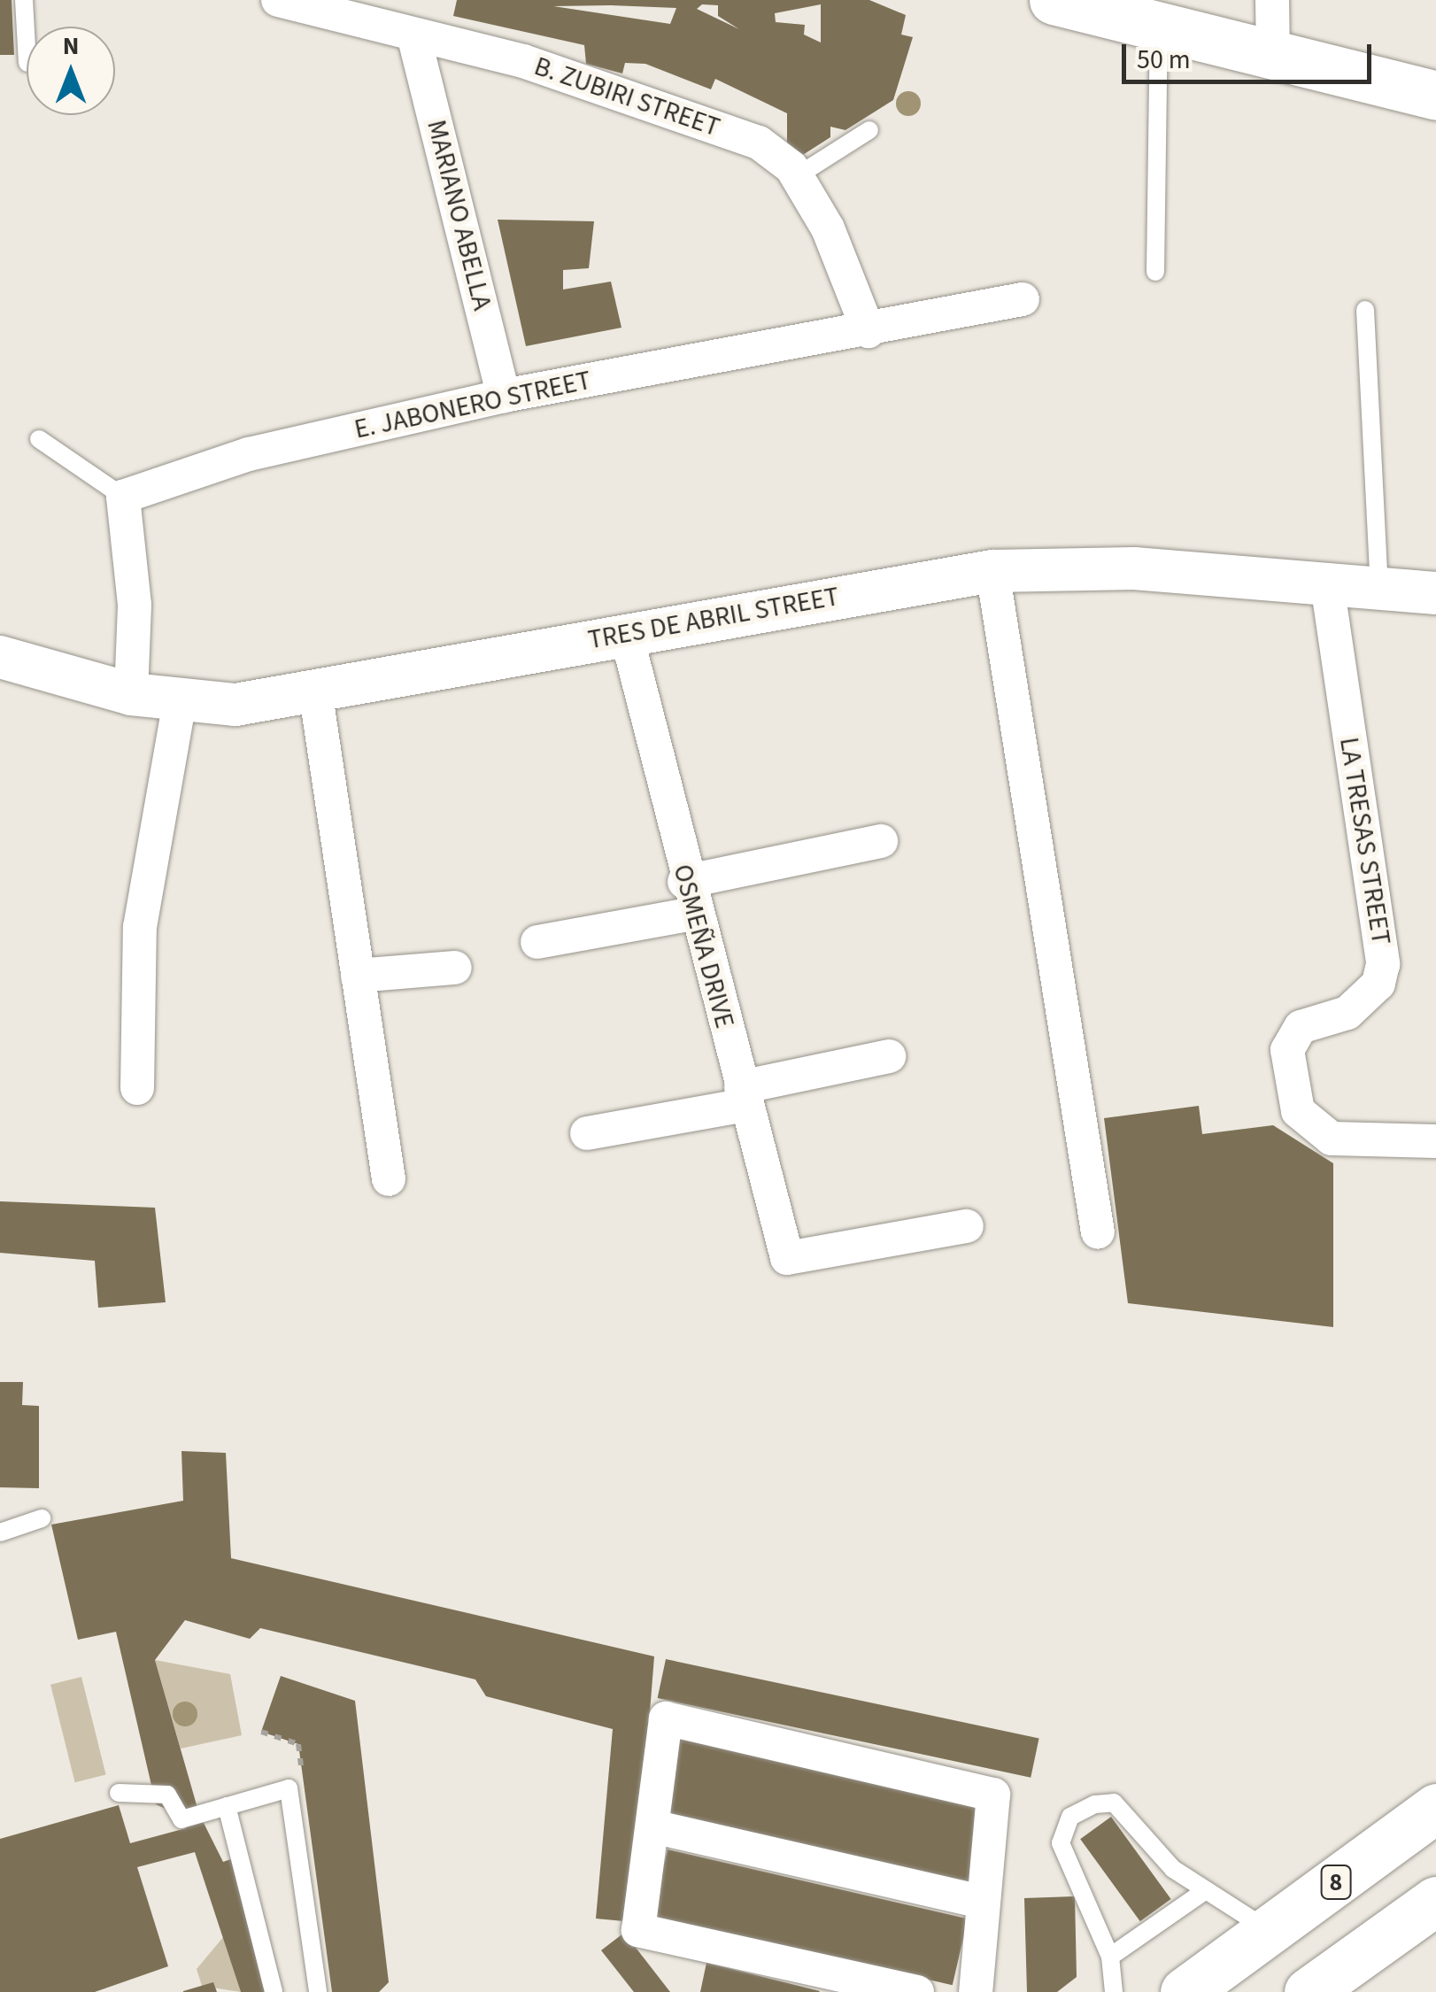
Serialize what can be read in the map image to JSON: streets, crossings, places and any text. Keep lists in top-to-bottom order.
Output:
{
  "streets": {
    "main road": ["8"],
    "street": [
      "B. ZUBIRI STREET",
      "MARIANO ABELLA",
      "E. JABONERO STREET",
      "TRES DE ABRIL STREET",
      "LA TRESAS STREET",
      "OSMEÑA DRIVE"
    ]
  },
  "crossings": [
    ["B. ZUBIRI STREET", "MARIANO ABELLA"],
    ["B. ZUBIRI STREET", "E. JABONERO STREET"],
    ["MARIANO ABELLA", "E. JABONERO STREET"],
    ["TRES DE ABRIL STREET", "LA TRESAS STREET"],
    ["TRES DE ABRIL STREET", "OSMEÑA DRIVE"]
  ],
  "scale_bar": "50 m",
  "north": "top"
}
